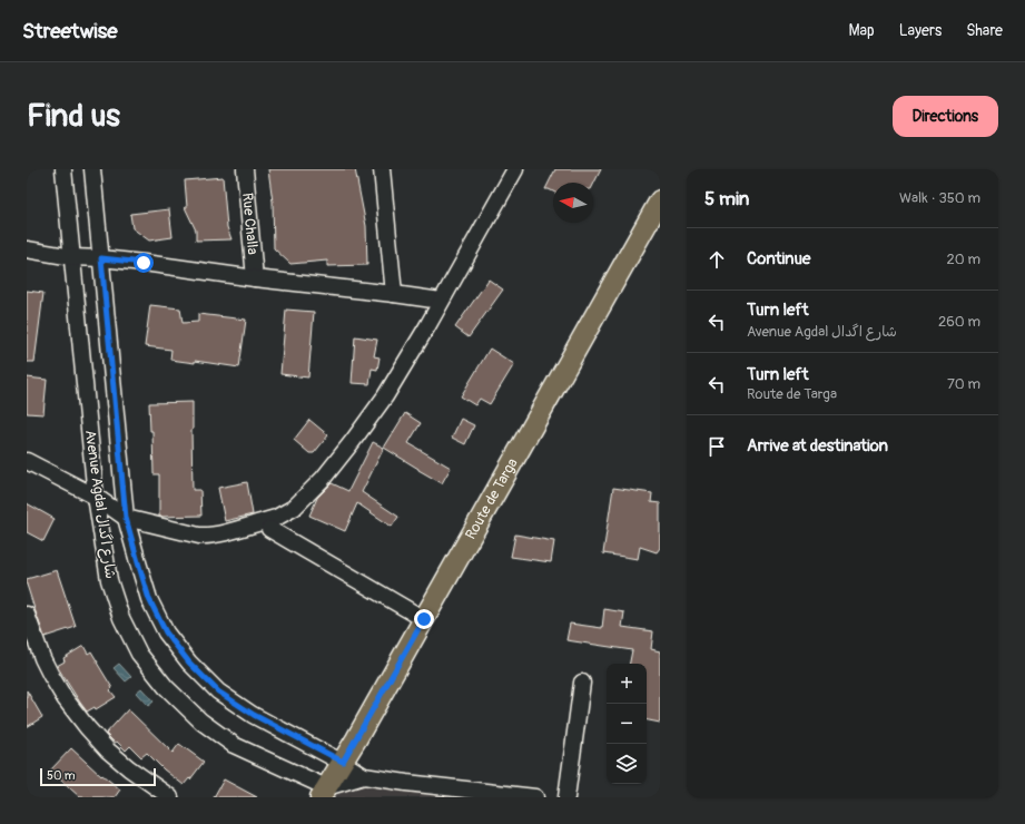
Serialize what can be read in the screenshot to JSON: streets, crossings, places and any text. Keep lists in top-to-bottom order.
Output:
{
  "streets": {
    "main road": ["Route de Targa"],
    "street": ["Rue Challa", "Avenue Agdal شارع اگدال"]
  },
  "crossings": [
    ["Route de Targa", "Avenue Agdal شارع اگدال"]
  ],
  "scale_bar": "50 m",
  "north": "left",
  "page": {
    "header": "Streetwise",
    "nav": ["Map", "Layers", "Share"],
    "buttons": "Directions",
    "title": "Find us",
    "heading": ["5 min", "Walk · 350 m"],
    "list": [
      ["Continue", "20 m"],
      ["Turn left", "Avenue Agdal شارع اگدال", "260 m"],
      ["Turn left", "Route de Targa", "70 m"],
      "Arrive at destination"
    ],
    "map_buttons": ["+", "−"],
    "scale": "50 m"
  }
}
